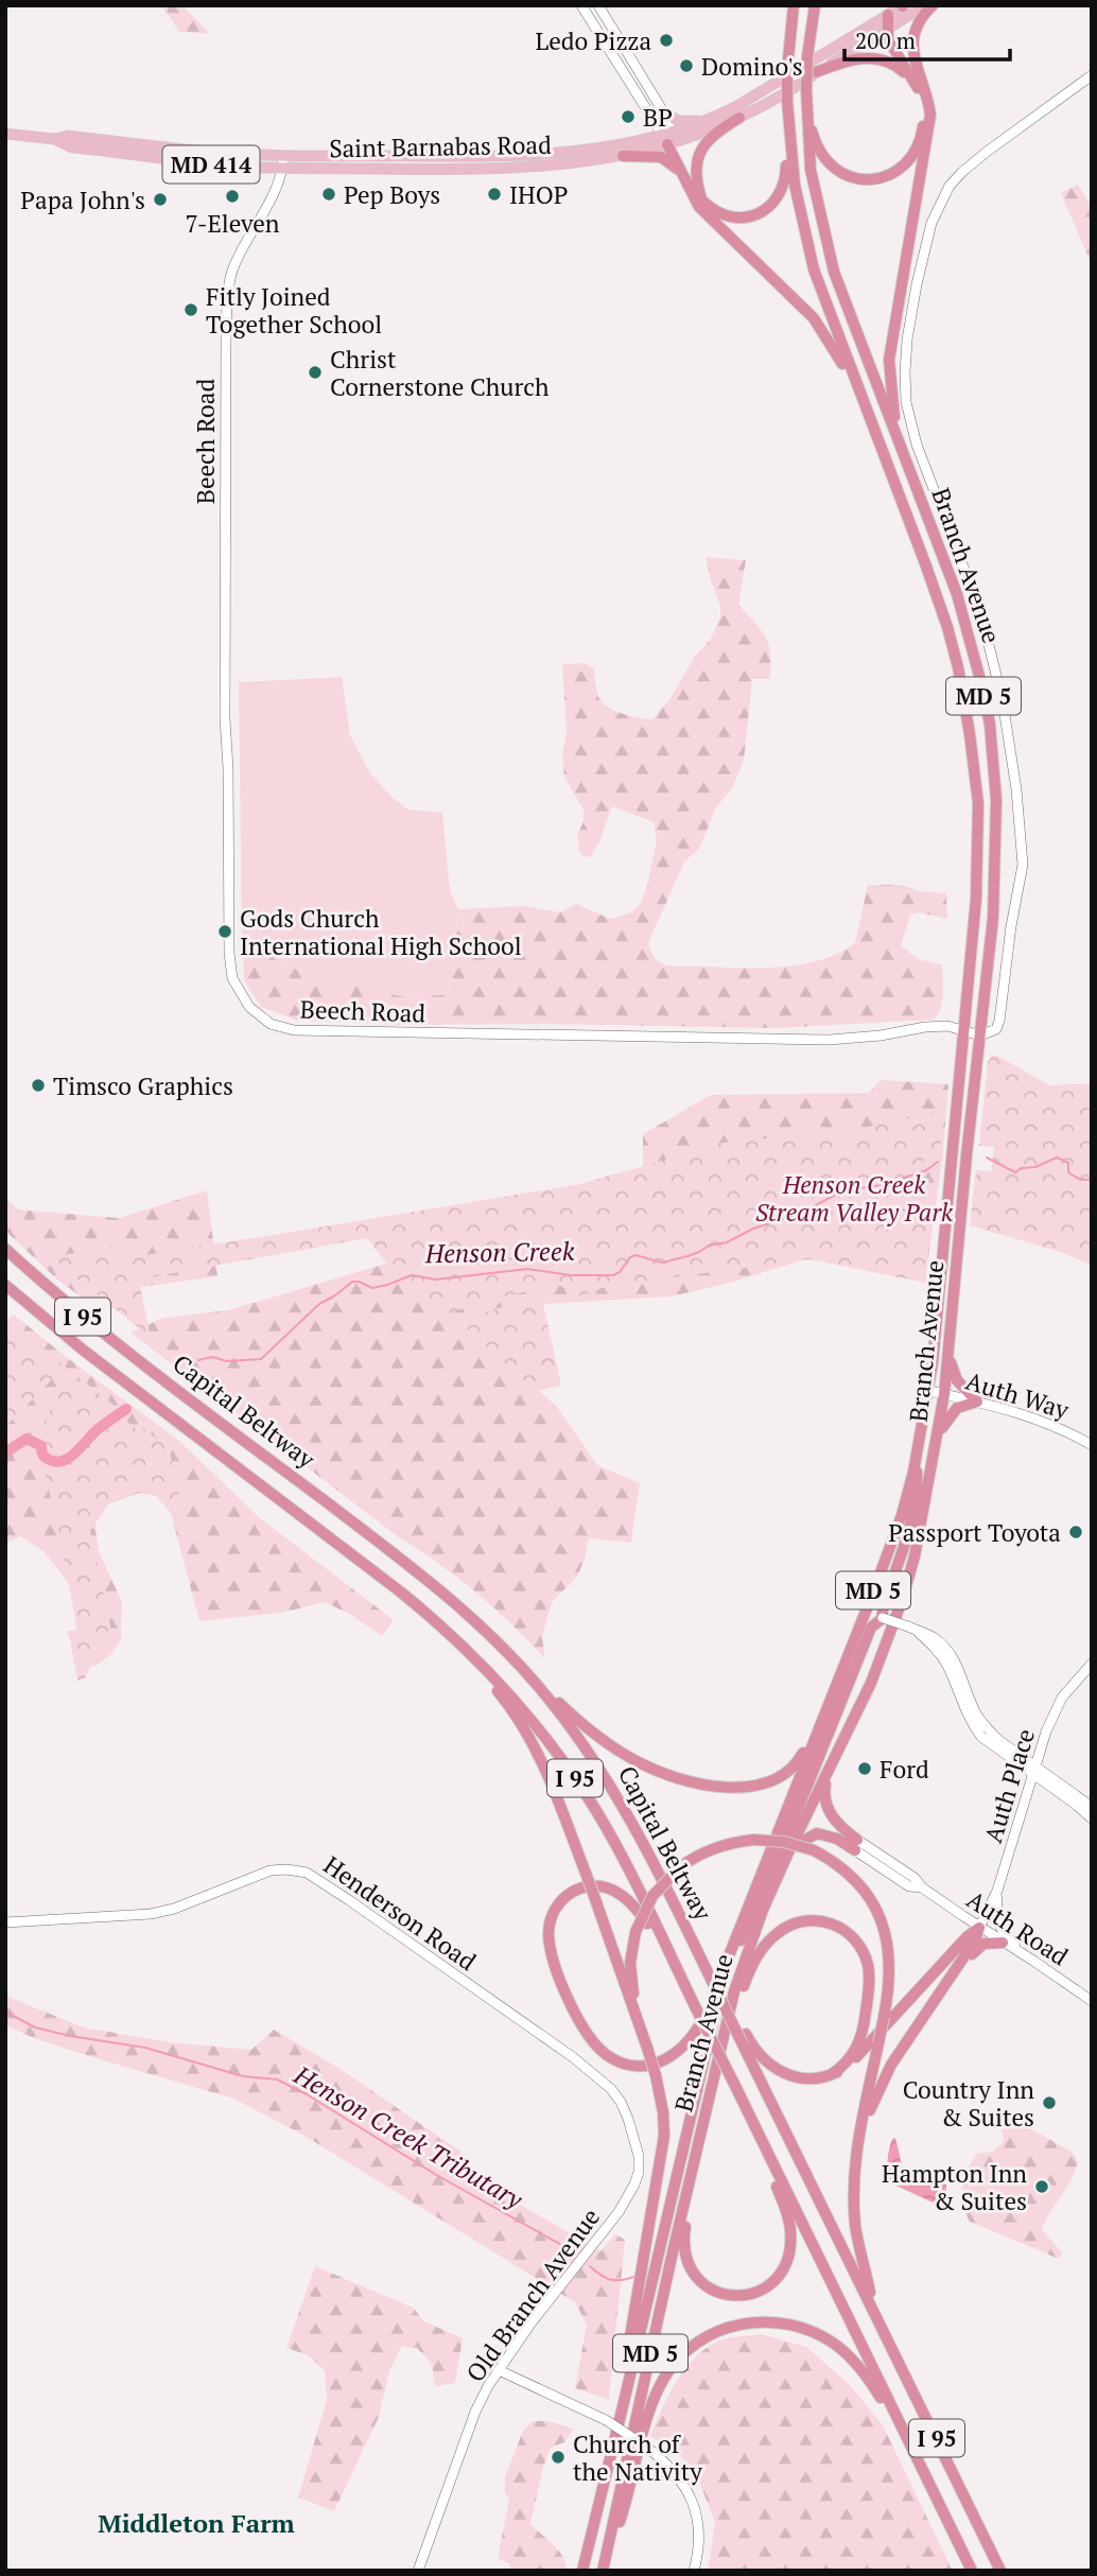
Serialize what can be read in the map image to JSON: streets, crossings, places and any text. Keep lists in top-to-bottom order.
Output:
{
  "streets": {
    "highway": [
      "Branch Avenue",
      "MD 5",
      "I 95",
      "Capital Beltway"
    ],
    "main road": ["Saint Barnabas Road", "MD 414"],
    "street": [
      "Beech Road",
      "Auth Way",
      "Auth Place",
      "Henderson Road",
      "Auth Road",
      "Old Branch Avenue"
    ]
  },
  "crossings": [
    ["Saint Barnabas Road", "Beech Road"],
    ["Beech Road", "Branch Avenue"],
    ["Branch Avenue", "Auth Way"],
    ["Auth Place", "Auth Road"],
    ["Henderson Road", "Old Branch Avenue"]
  ],
  "districts": ["Middleton Farm"],
  "water": ["Henson Creek", "Henson Creek Tributary"],
  "parks": ["Henson Creek Stream Valley Park"],
  "places": [
    "Ledo Pizza",
    "Domino's",
    "BP",
    "Pep Boys",
    "IHOP",
    "7-Eleven",
    "Papa John's",
    "Fitly Joined Together School",
    "Christ Cornerstone Church",
    "Gods Church International High School",
    "Timsco Graphics",
    "Passport Toyota",
    "Ford",
    "Country Inn & Suites",
    "Hampton Inn & Suites",
    "Church of the Nativity"
  ],
  "scale_bar": "200 m"
}
